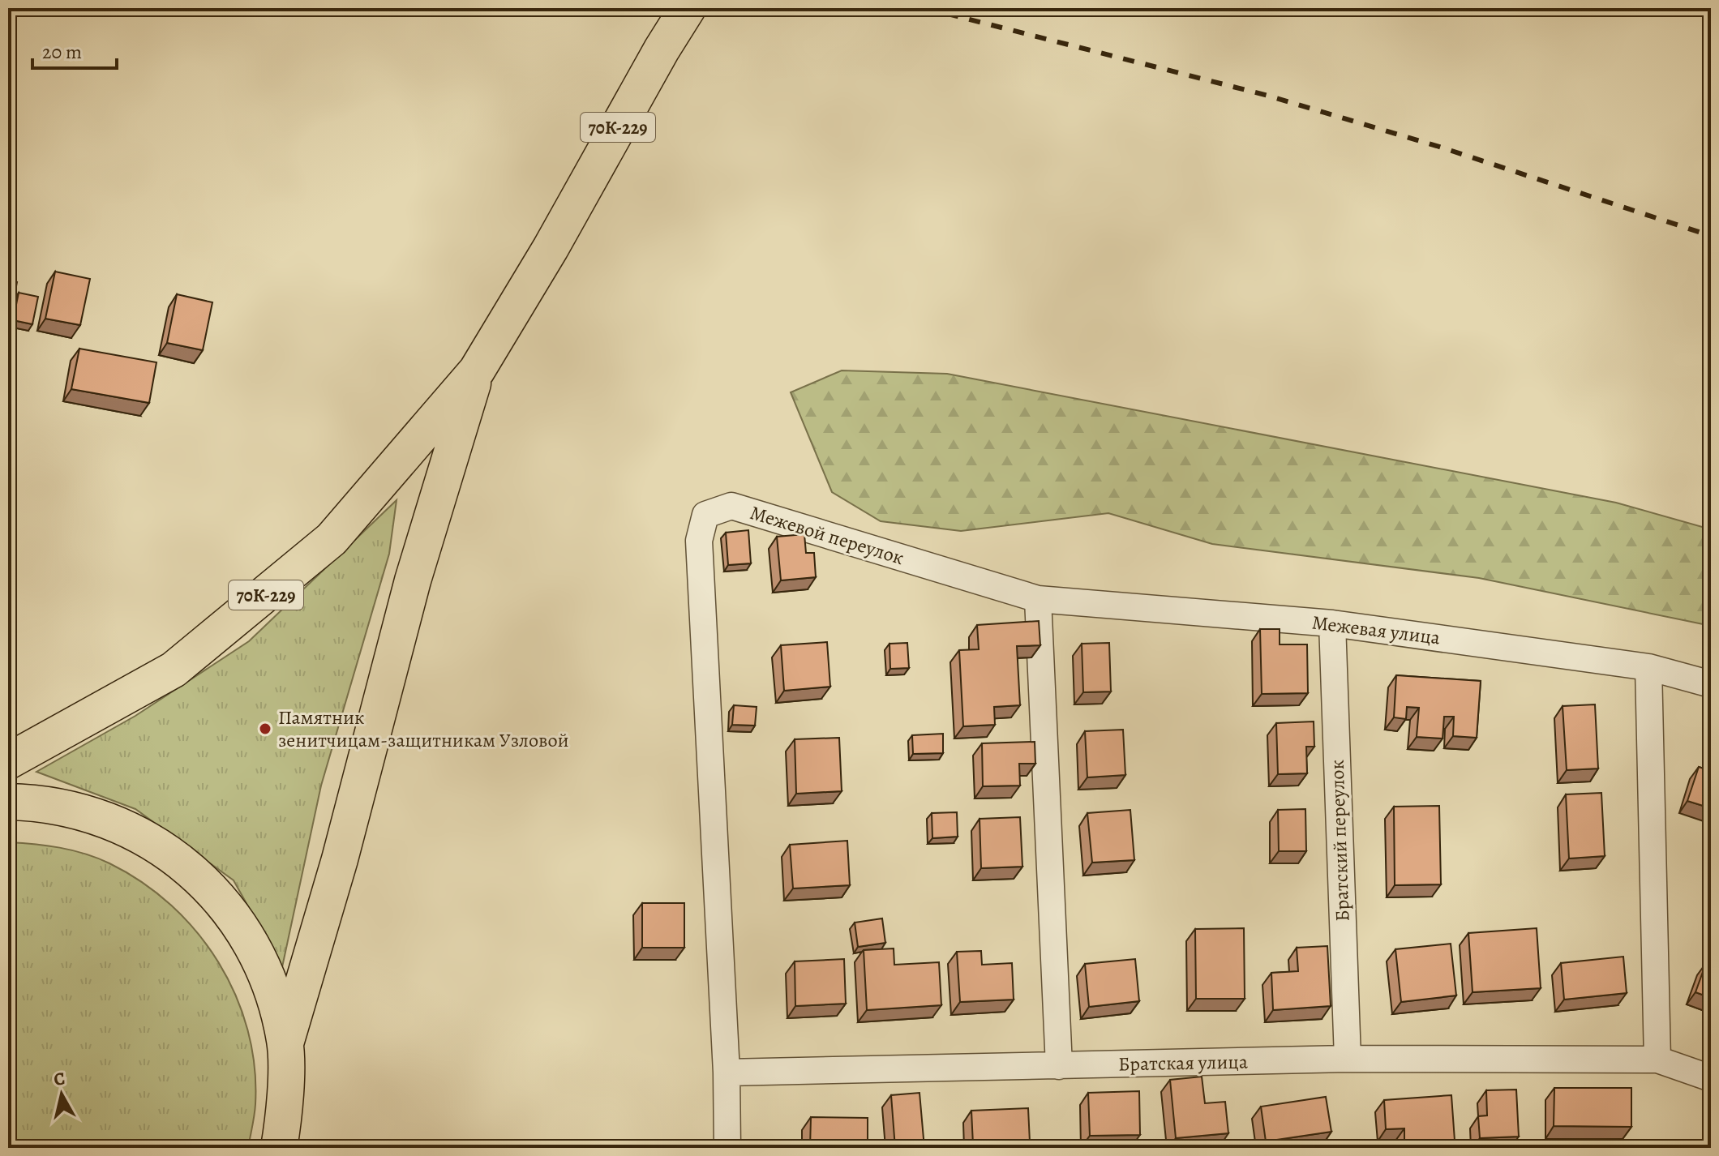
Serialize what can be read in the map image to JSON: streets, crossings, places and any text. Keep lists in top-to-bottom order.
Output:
{
  "streets": {
    "main road": ["70К-229"],
    "street": [
      "Межевой переулок",
      "Межевая улица",
      "Братский переулок",
      "Братская улица"
    ]
  },
  "crossings": [
    ["Межевой переулок", "Межевая улица"],
    ["Межевой переулок", "Братская улица"],
    ["Межевая улица", "Братский переулок"],
    ["Братский переулок", "Братская улица"]
  ],
  "places": ["Памятник зенитчицам-защитникам Узловой"],
  "scale_bar": "20 m",
  "north": "top"
}
